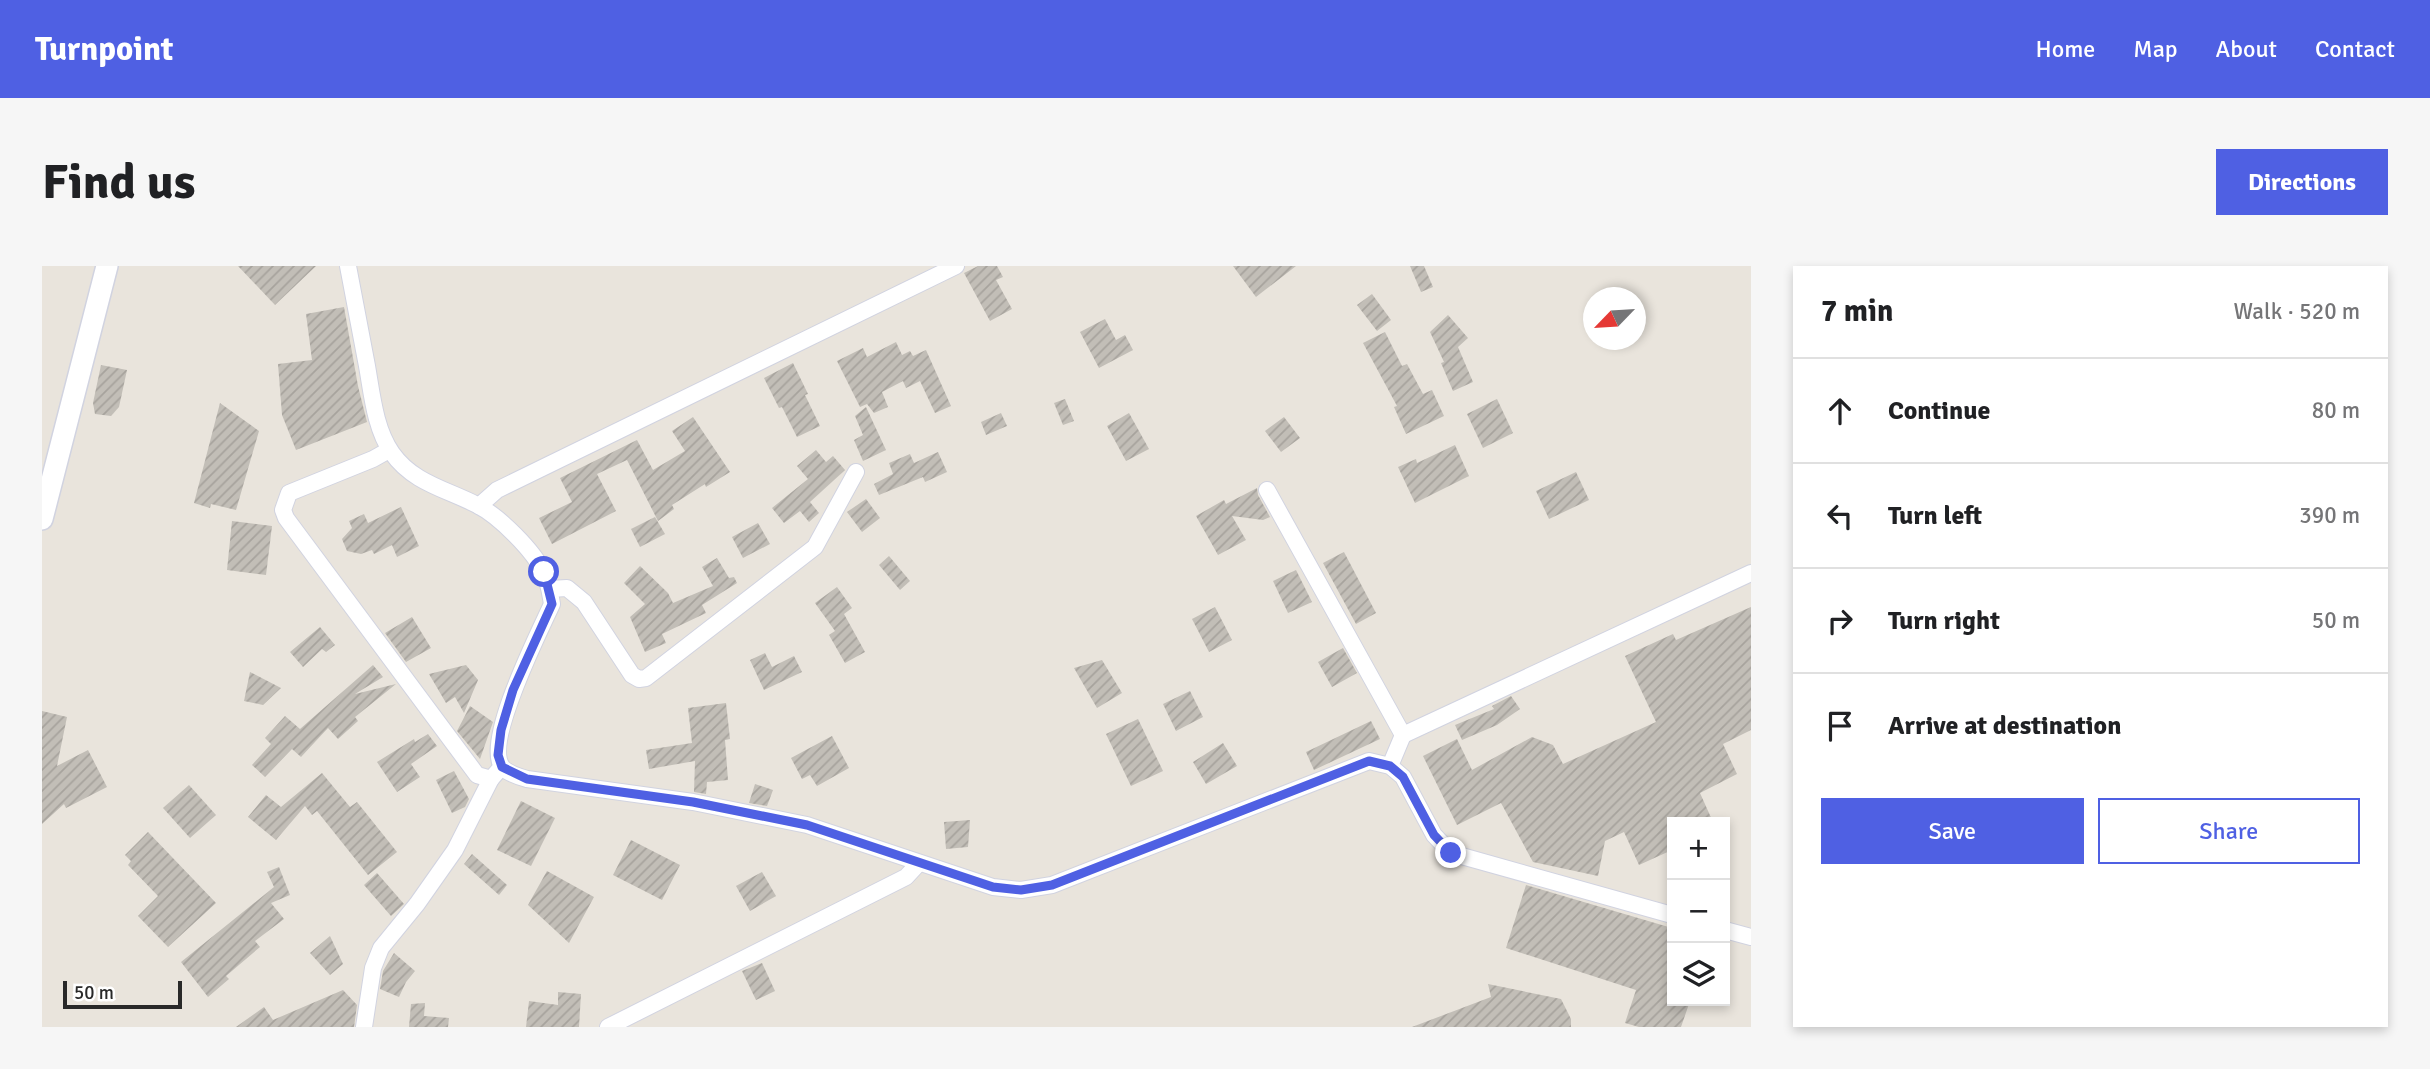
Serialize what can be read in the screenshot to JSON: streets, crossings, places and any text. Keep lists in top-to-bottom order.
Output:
{
  "scale_bar": "50 m",
  "north": "bottom left",
  "page": {
    "header": "Turnpoint",
    "nav": [
      "Home",
      "Map",
      "About",
      "Contact"
    ],
    "buttons": [
      "Directions",
      ["Save", "Share"]
    ],
    "title": "Find us",
    "heading": ["7 min", "Walk · 520 m"],
    "list": [
      ["Continue", "80 m"],
      ["Turn left", "390 m"],
      ["Turn right", "50 m"],
      "Arrive at destination"
    ],
    "map_buttons": ["+", "−"],
    "scale": "50 m"
  }
}
